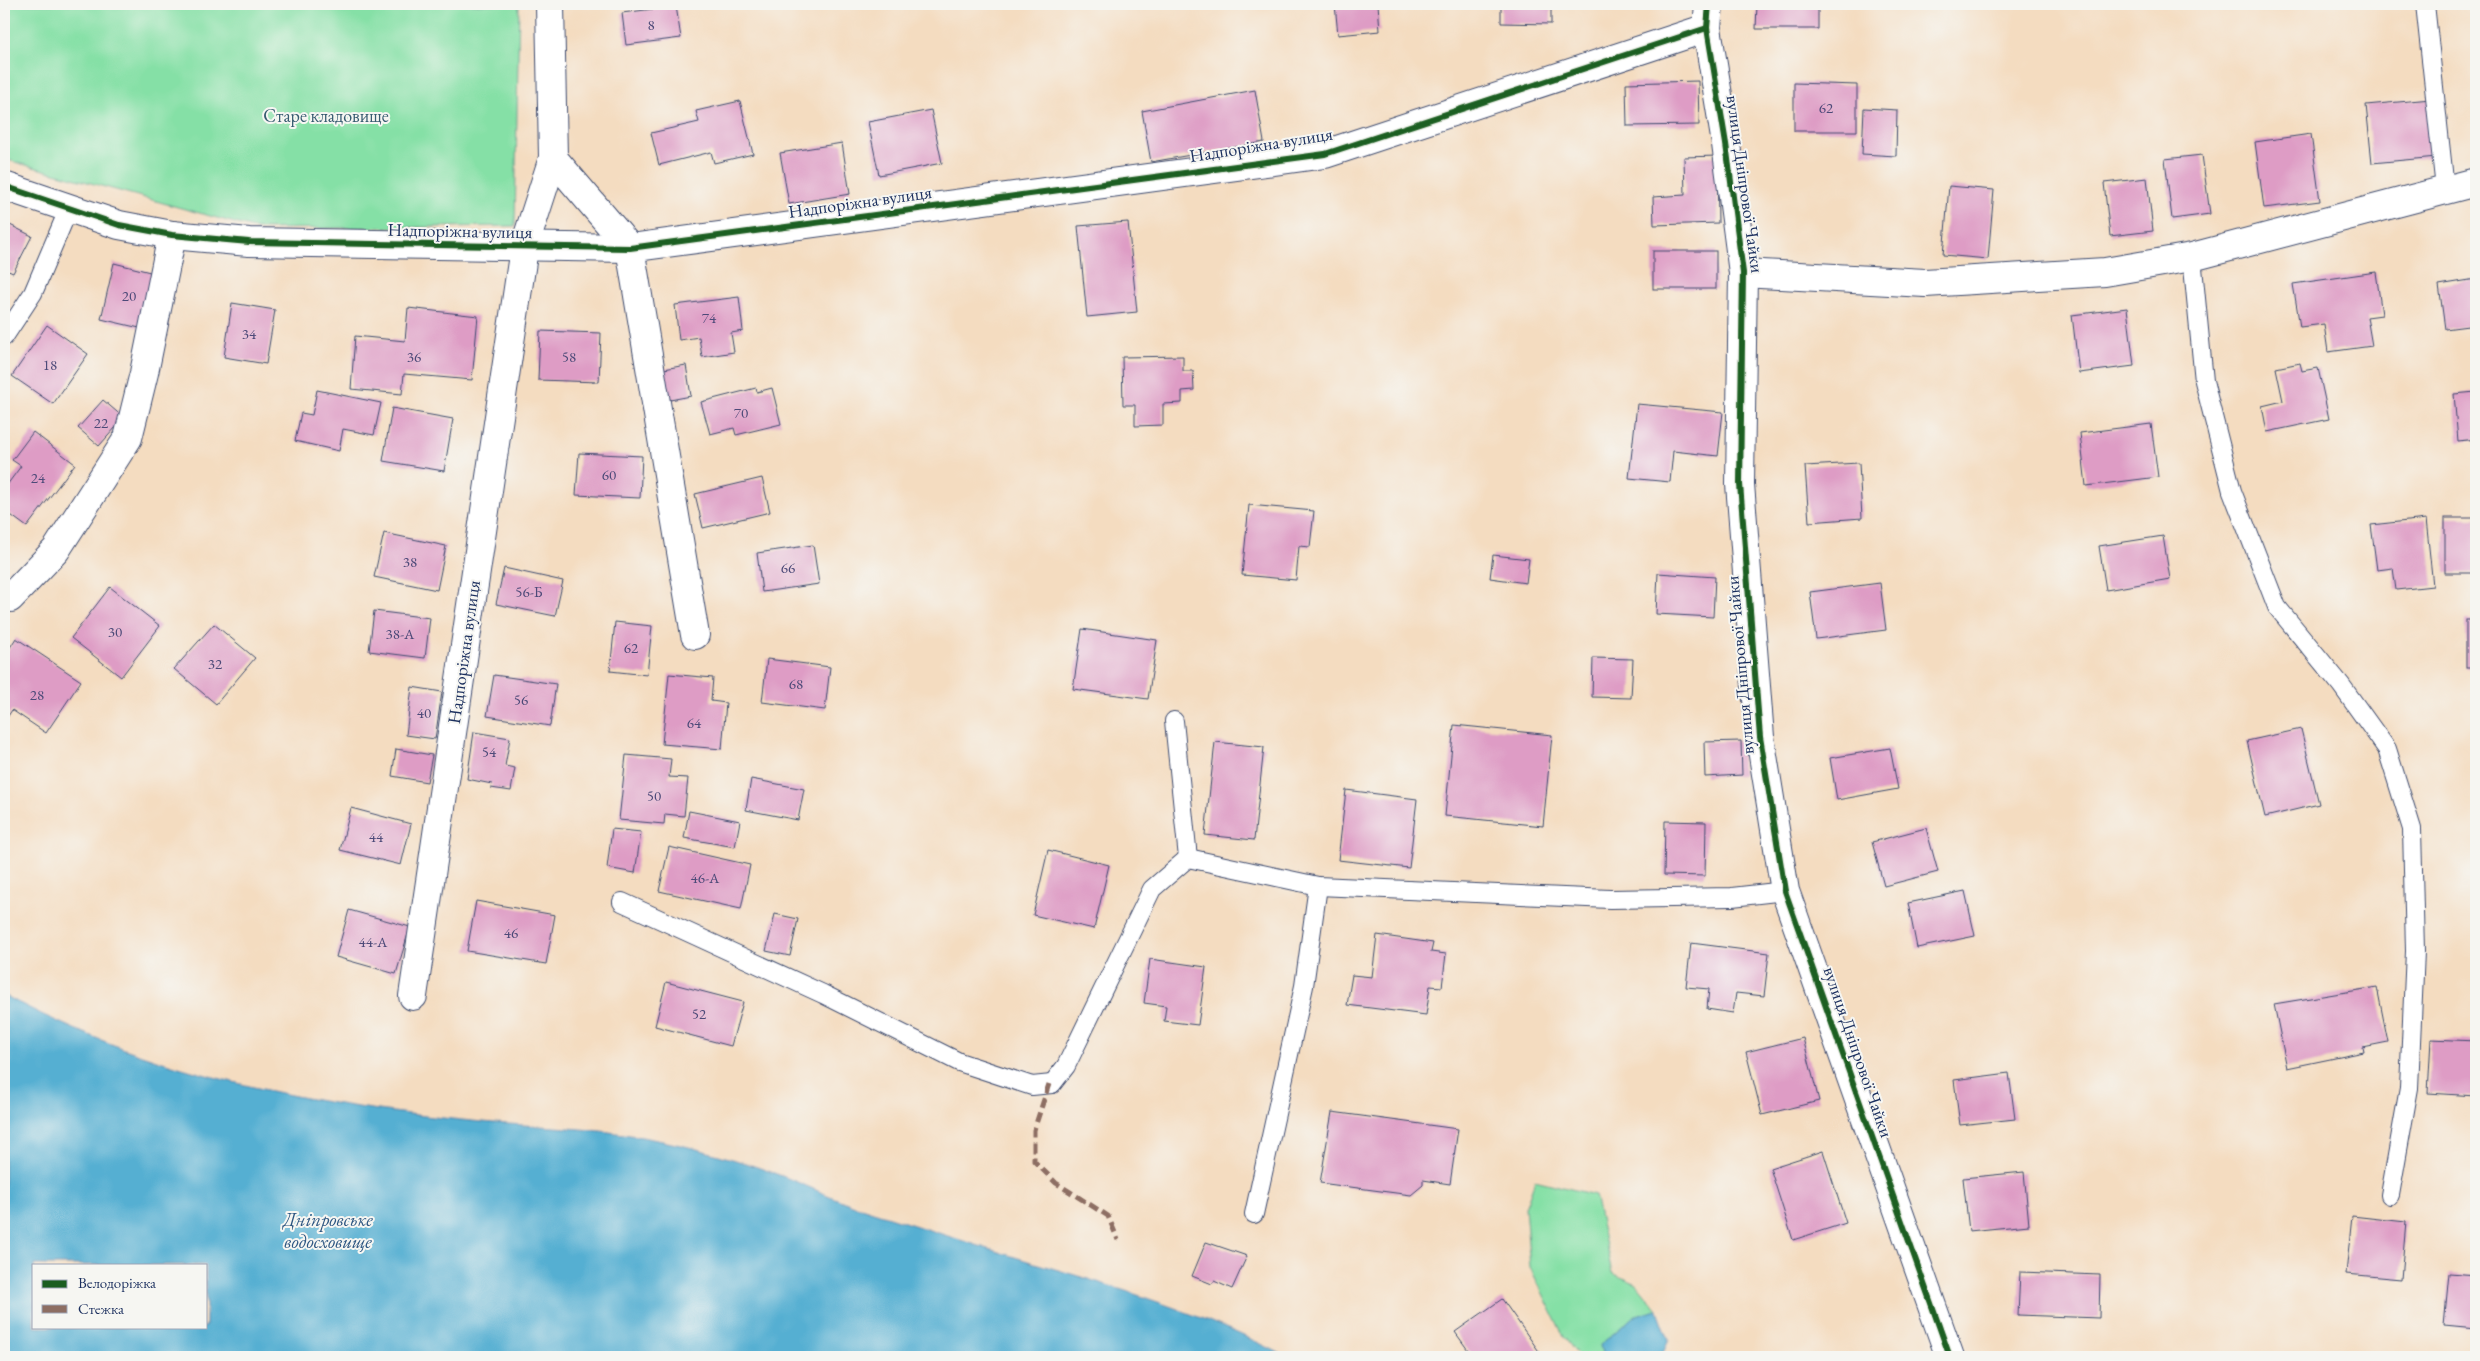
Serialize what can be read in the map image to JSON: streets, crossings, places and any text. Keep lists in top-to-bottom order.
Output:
{
  "streets": {
    "street": ["Надпоріжна вулиця", "вулиця Дніпрової Чайки"]
  },
  "crossings": [
    ["Надпоріжна вулиця", "вулиця Дніпрової Чайки"]
  ],
  "water": ["Дніпровське водосховище"],
  "parks": ["Старе кладовище"],
  "house_numbers": [
    "8",
    "62",
    "20",
    "74",
    "34",
    "36",
    "58",
    "18",
    "70",
    "22",
    "60",
    "24",
    "38",
    "66",
    "56-Б",
    "30",
    "38-А",
    "62",
    "32",
    "68",
    "28",
    "56",
    "40",
    "64",
    "54",
    "50",
    "44",
    "46-А",
    "46",
    "44-А",
    "52"
  ],
  "legend": ["Велодоріжка", "Стежка"]
}
